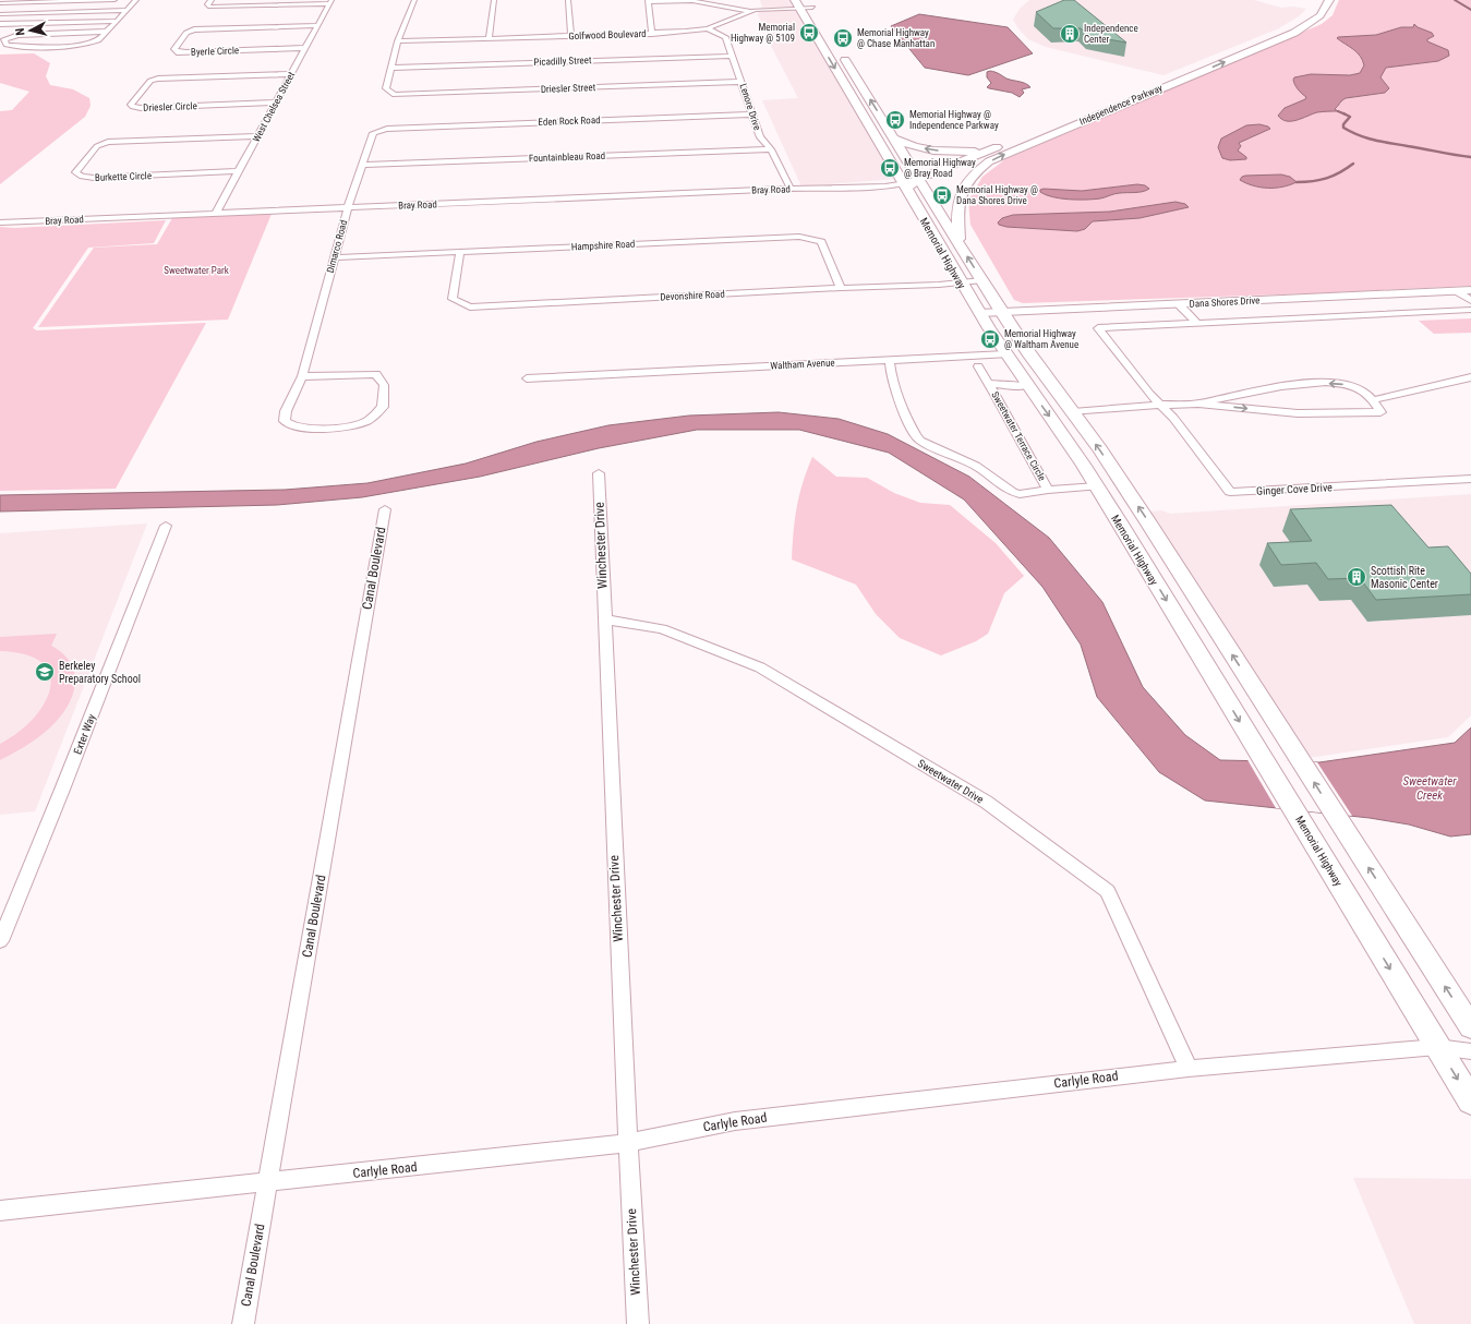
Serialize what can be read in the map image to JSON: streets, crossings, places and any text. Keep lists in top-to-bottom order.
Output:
{
  "streets": {
    "main road": ["Independence Parkway", "Memorial Highway"],
    "street": [
      "Golfwood Boulevard",
      "Byerle Circle",
      "Picadilly Street",
      "Driesler Street",
      "Driesler Circle",
      "West Chelsea Street",
      "Lenore Drive",
      "Eden Rock Road",
      "Fountainbleau Road",
      "Burkette Circle",
      "Bray Road",
      "Hampshire Road",
      "Dimarco Road",
      "Devonshire Road",
      "Dana Shores Drive",
      "Waltham Avenue",
      "Sweetwater Terrace Circle",
      "Ginger Cove Drive",
      "Winchester Drive",
      "Canal Boulevard",
      "Exter Way",
      "Sweetwater Drive",
      "Carlyle Road"
    ]
  },
  "crossings": [
    ["Golfwood Boulevard", "Lenore Drive"],
    ["Golfwood Boulevard", "Memorial Highway"],
    ["Byerle Circle", "West Chelsea Street"],
    ["Picadilly Street", "Driesler Street"],
    ["Picadilly Street", "Lenore Drive"],
    ["Driesler Street", "Lenore Drive"],
    ["Independence Parkway", "Bray Road"],
    ["Independence Parkway", "Memorial Highway"],
    ["Driesler Circle", "West Chelsea Street"],
    ["West Chelsea Street", "Burkette Circle"],
    ["West Chelsea Street", "Bray Road"],
    ["Lenore Drive", "Eden Rock Road"],
    ["Lenore Drive", "Fountainbleau Road"],
    ["Lenore Drive", "Bray Road"],
    ["Eden Rock Road", "Dimarco Road"],
    ["Fountainbleau Road", "Dimarco Road"],
    ["Bray Road", "Dimarco Road"],
    ["Bray Road", "Memorial Highway"],
    ["Hampshire Road", "Dimarco Road"],
    ["Hampshire Road", "Devonshire Road"],
    ["Memorial Highway", "Devonshire Road"],
    ["Memorial Highway", "Dana Shores Drive"],
    ["Memorial Highway", "Waltham Avenue"],
    ["Memorial Highway", "Sweetwater Terrace Circle"],
    ["Memorial Highway", "Carlyle Road"],
    ["Waltham Avenue", "Sweetwater Terrace Circle"],
    ["Winchester Drive", "Sweetwater Drive"],
    ["Winchester Drive", "Carlyle Road"],
    ["Canal Boulevard", "Carlyle Road"],
    ["Sweetwater Drive", "Carlyle Road"]
  ],
  "water": ["Sweetwater Creek"],
  "parks": ["Sweetwater Park"],
  "places": {
    "bus stop": [
      "Memorial Highway @ 5109",
      "Memorial Highway @ Chase Manhattan",
      "Memorial Highway @ Independence Parkway",
      "Memorial Highway @ Bray Road",
      "Memorial Highway @ Dana Shores Drive",
      "Memorial Highway @ Waltham Avenue"
    ],
    "building": ["Independence Center", "Scottish Rite Masonic Center"],
    "school or university": ["Berkeley Preparatory School"]
  },
  "north": "left"
}
